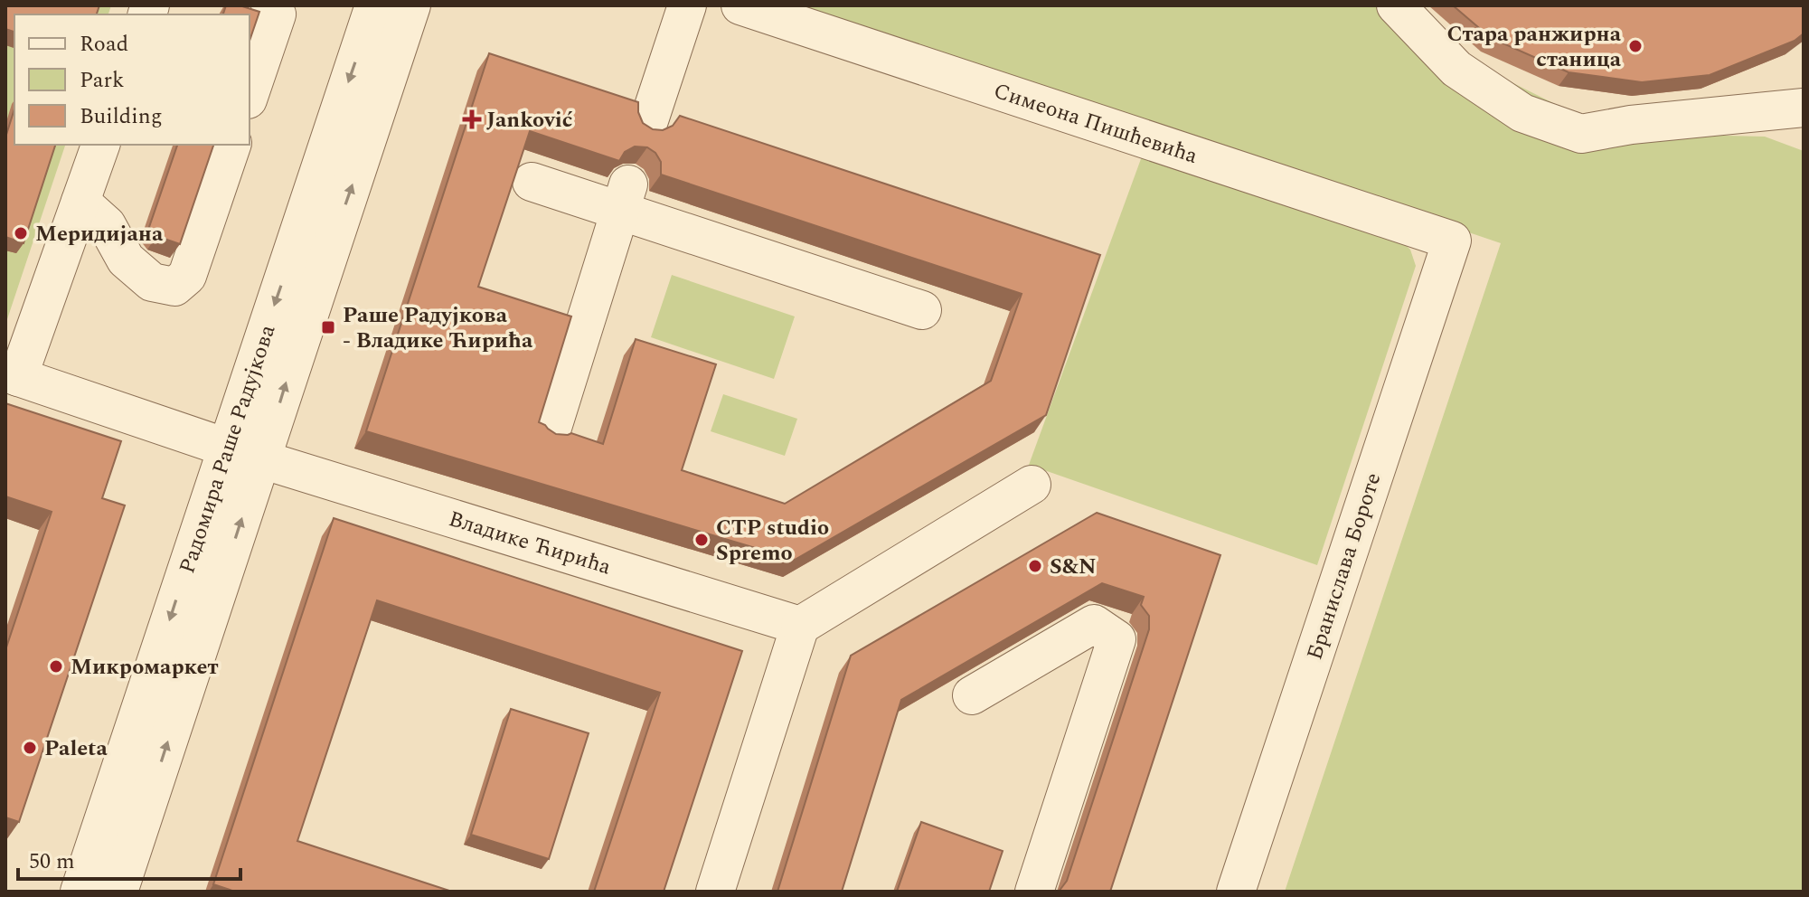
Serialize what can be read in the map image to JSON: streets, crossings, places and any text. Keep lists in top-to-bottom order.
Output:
{
  "streets": {
    "street": [
      "Симеона Пишћевића",
      "Радомира Раше Радујкова",
      "Владике Ћирића",
      "Бранислава Бороте"
    ]
  },
  "crossings": [
    ["Симеона Пишћевића", "Бранислава Бороте"],
    ["Радомира Раше Радујкова", "Владике Ћирића"]
  ],
  "places": {
    "other": [
      "Стара ранжирна станица",
      "Меридијана",
      "CTP studio Spremo",
      "S&N",
      "Микромаркет",
      "Paleta"
    ],
    "health": ["Janković"],
    "transit": ["Раше Радујкова - Владике Ћирића"]
  },
  "legend": ["Road", "Park", "Building"],
  "scale_bar": "50 m"
}
